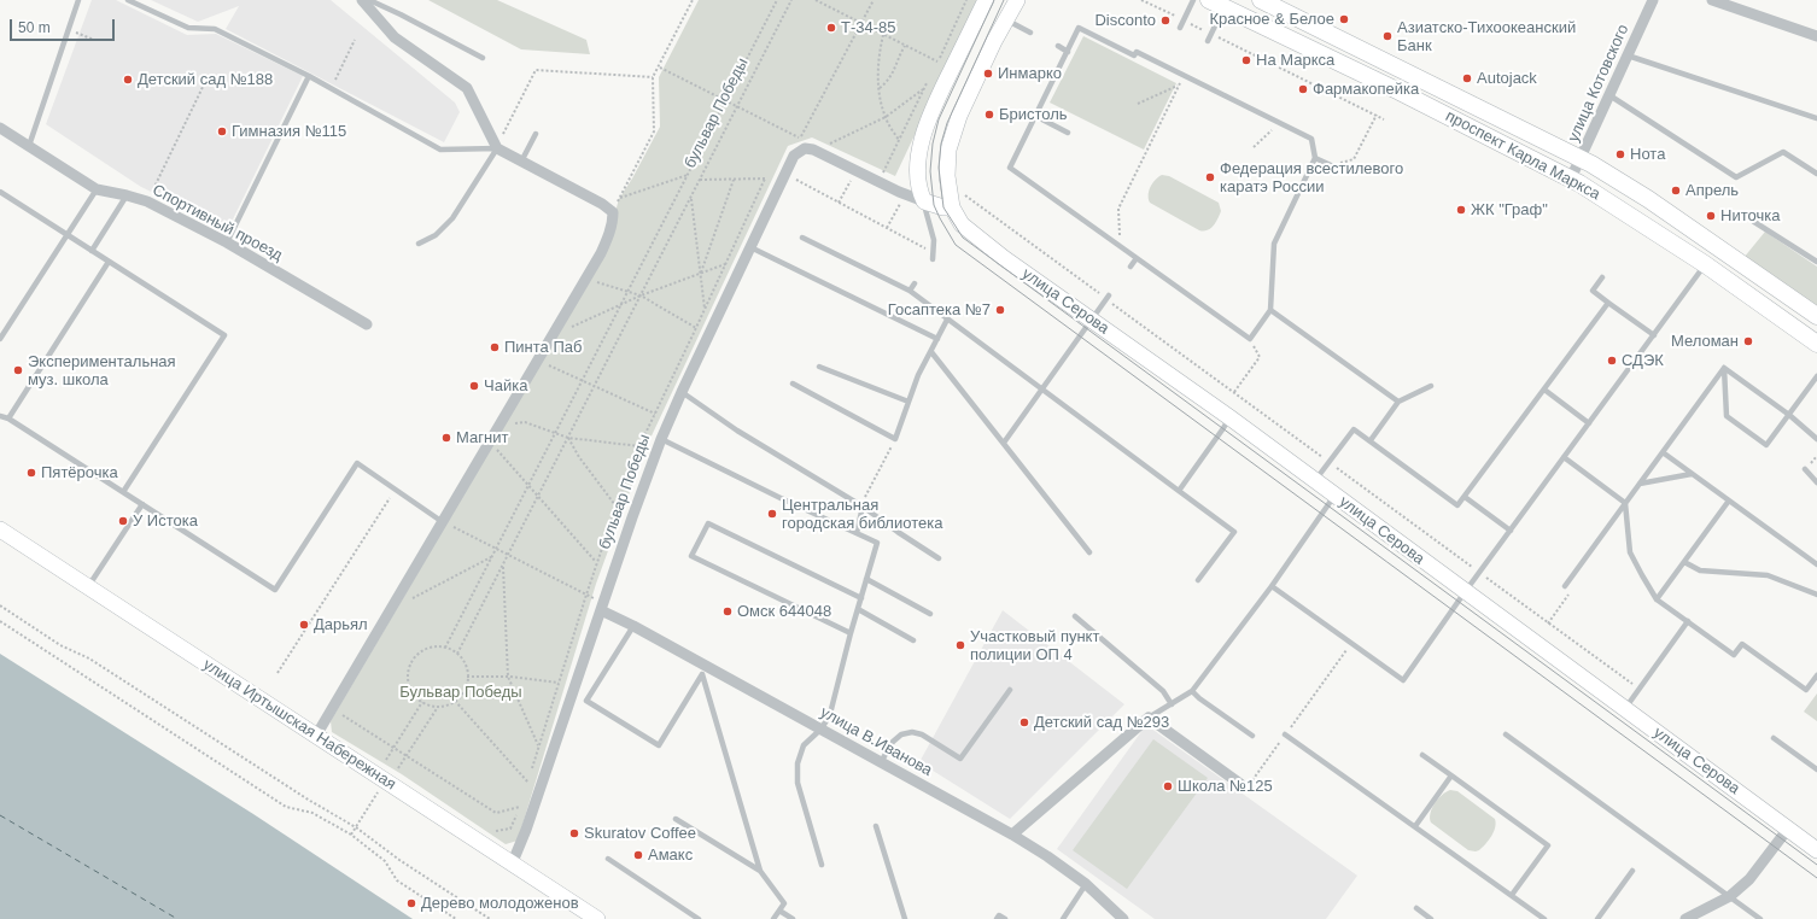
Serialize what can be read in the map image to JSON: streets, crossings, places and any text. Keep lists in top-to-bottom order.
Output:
{
  "streets": {
    "main road": ["проспект Карла Маркса"],
    "street": [
      "улица Котовского",
      "бульвар Победы",
      "Спортивный проезд",
      "улица Серова",
      "улица Иртышская Набережная",
      "улица В.Иванова"
    ]
  },
  "crossings": [
    ["улица Котовского", "проспект Карла Маркса"],
    ["бульвар Победы", "улица Иртышская Набережная"],
    ["бульвар Победы", "улица В.Иванова"]
  ],
  "parks": ["Бульвар Победы"],
  "places": [
    "Красное & Белое",
    "Disconto",
    "Т-34-85",
    "Азиатско-Тихоокеанский Банк",
    "На Маркса",
    "Инмарко",
    "Autojack",
    "Детский сад №188",
    "Фармакопейка",
    "Бристоль",
    "Гимназия №115",
    "Нота",
    "Федерация всестилевого каратэ России",
    "Апрель",
    "ЖК \"Граф\"",
    "Ниточка",
    "Госаптека №7",
    "Меломан",
    "Пинта Паб",
    "СДЭК",
    "Экспериментальная муз. школа",
    "Чайка",
    "Магнит",
    "Пятёрочка",
    "Центральная городская библиотека",
    "У Истока",
    "Омск 644048",
    "Дарьял",
    "Участковый пункт полиции ОП 4",
    "Детский сад №293",
    "Школа №125",
    "Skuratov Coffee",
    "Амакс",
    "Дерево молодоженов"
  ],
  "scale_bar": "50 m"
}
